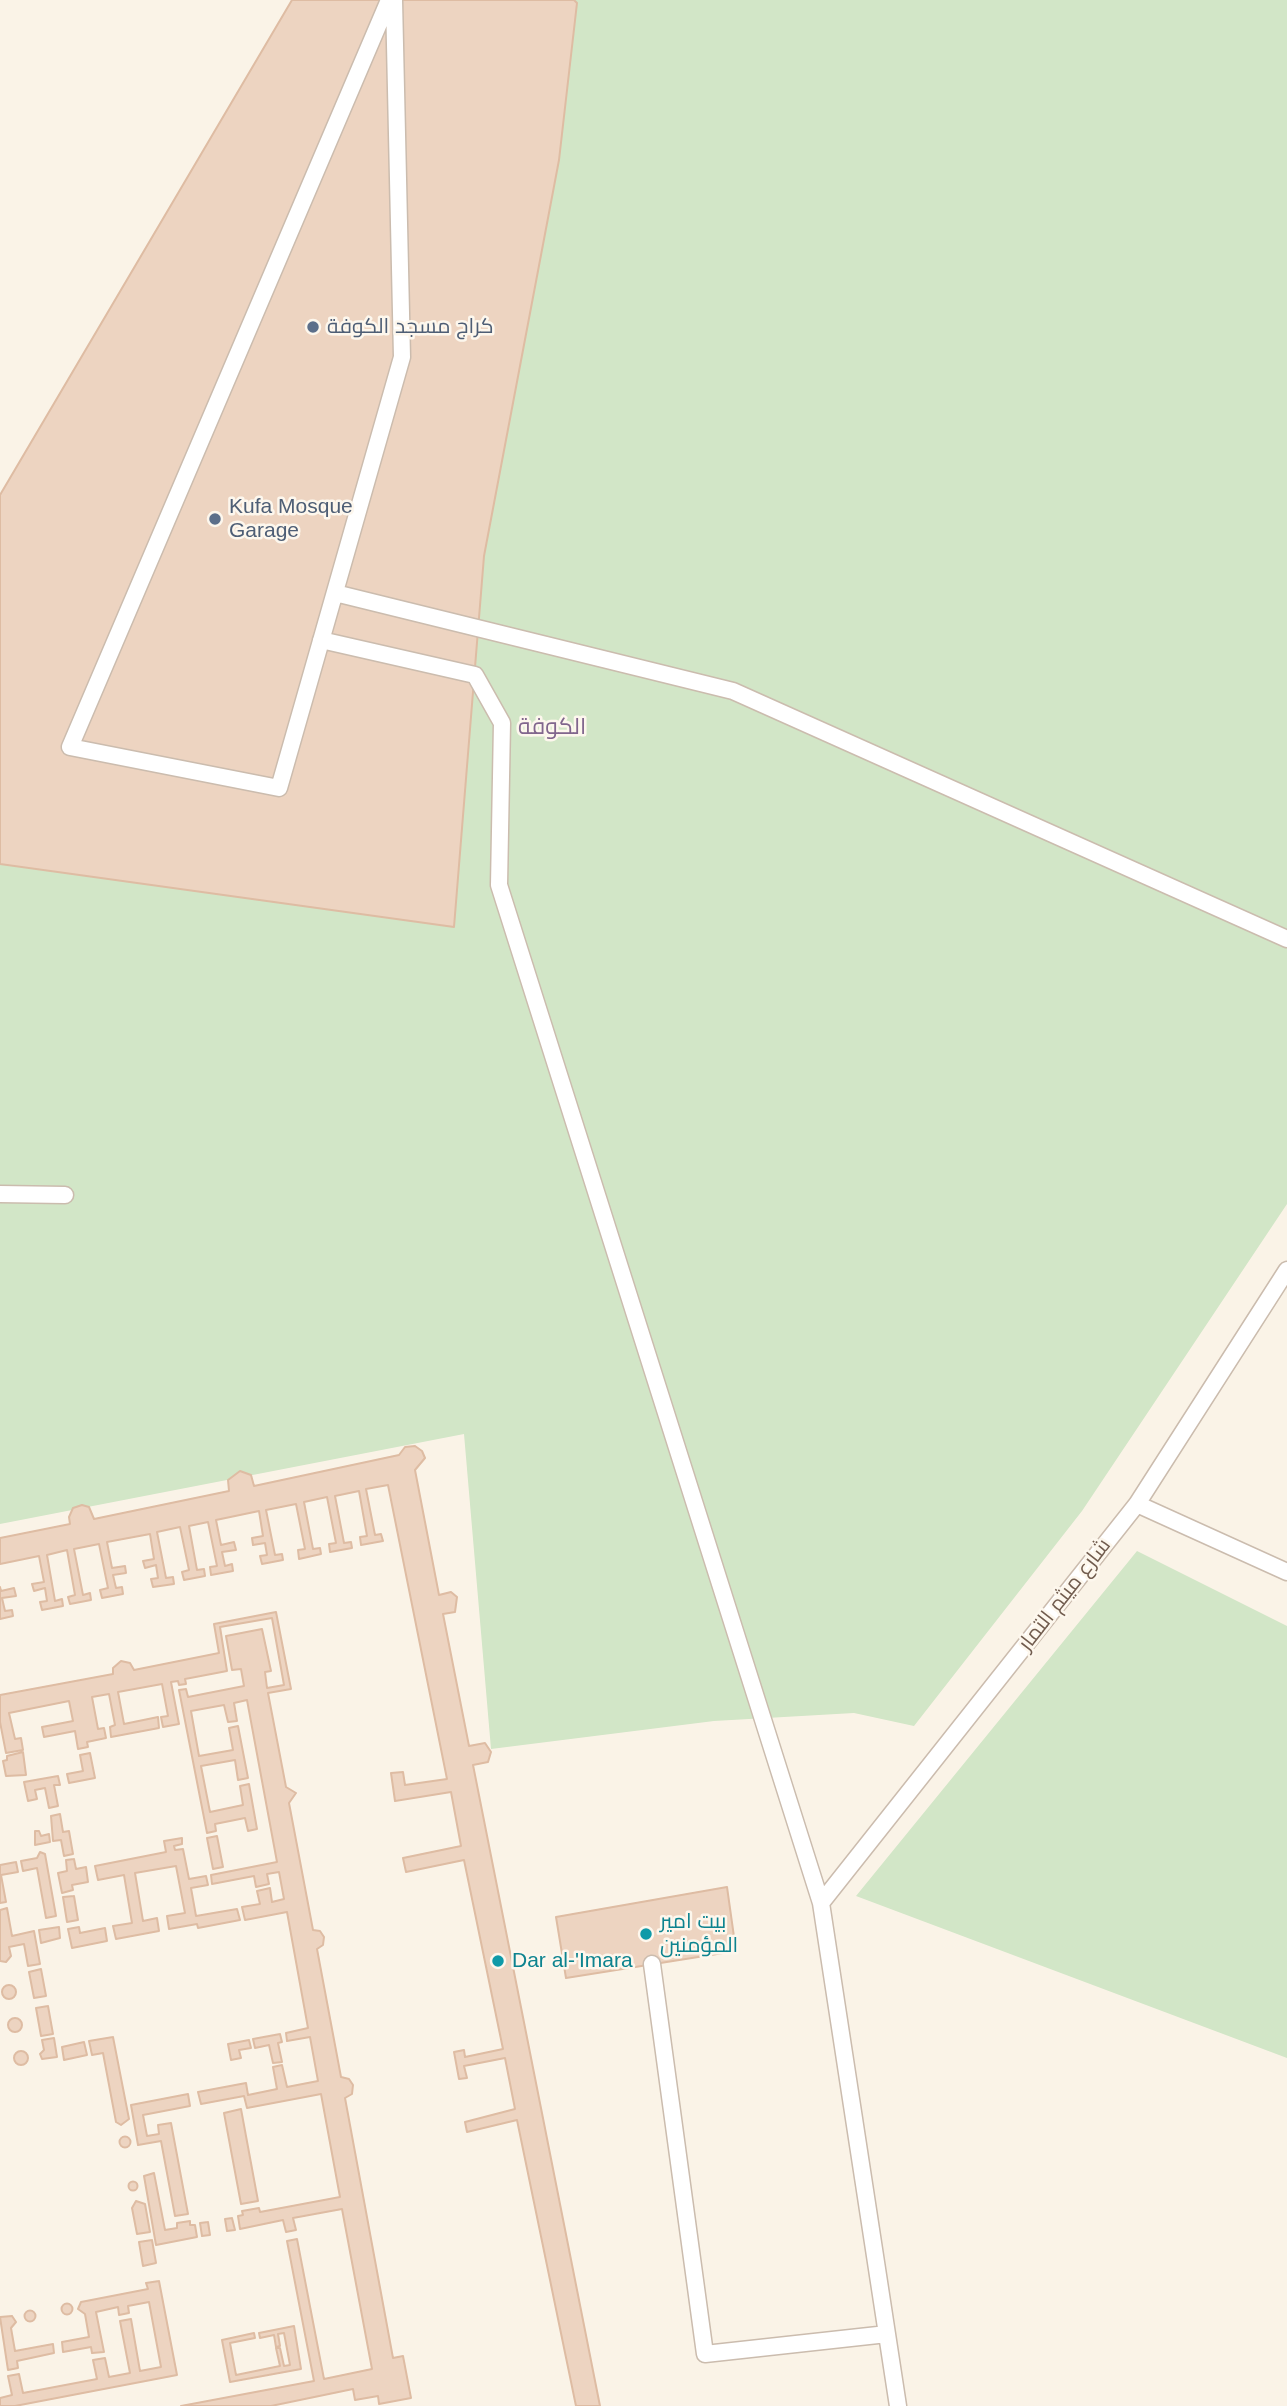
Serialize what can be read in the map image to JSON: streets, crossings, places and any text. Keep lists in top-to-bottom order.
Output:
{
  "streets": {
    "lane": ["شارع ميثم التمار"]
  },
  "districts": ["الكوفة"],
  "places": [
    "كراج مسجد الكوفة",
    "Kufa Mosque Garage",
    "بيت امير المؤمنين",
    "Dar al-'Imara"
  ]
}
